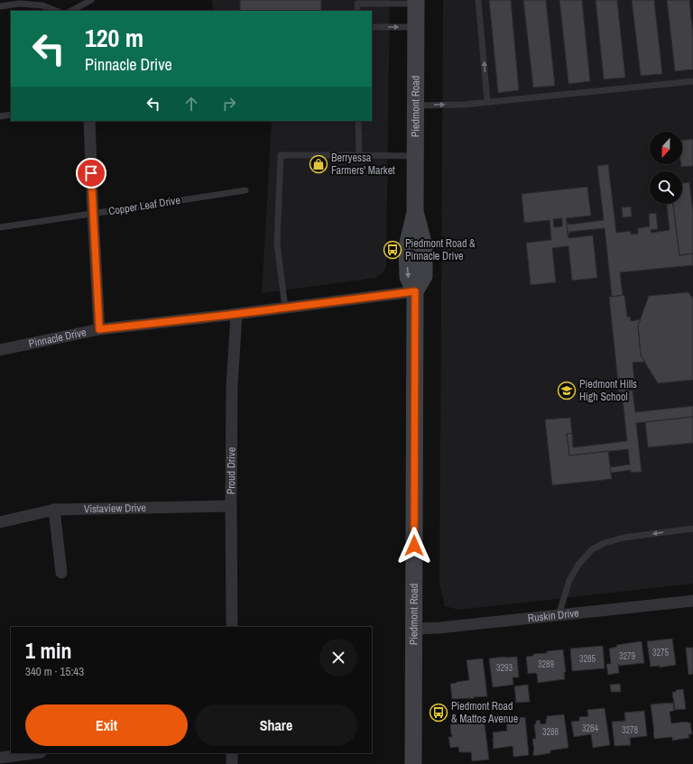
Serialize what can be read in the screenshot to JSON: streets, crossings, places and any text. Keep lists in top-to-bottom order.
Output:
{
  "streets": {
    "main road": ["Piedmont Road"],
    "street": [
      "Pinnacle Drive",
      "Proud Drive",
      "Vistaview Drive",
      "Ruskin Drive"
    ],
    "lane": ["Copper Leaf Drive"]
  },
  "crossings": [
    ["Piedmont Road", "Pinnacle Drive"],
    ["Piedmont Road", "Ruskin Drive"],
    ["Pinnacle Drive", "Proud Drive"],
    ["Proud Drive", "Vistaview Drive"]
  ],
  "places": {
    "shop": ["Berryessa Farmers' Market"],
    "bus stop": ["Piedmont Road & Pinnacle Drive", "Piedmont Road & Mattos Avenue"],
    "school or university": ["Piedmont Hills High School"]
  },
  "house_numbers": [
    "3275",
    "3279",
    "3285",
    "3289",
    "3293",
    "3284",
    "3278",
    "3288"
  ],
  "north": "bottom",
  "page": {
    "turn": ["120 m", "Pinnacle Drive"],
    "heading": ["1 min", "340 m · 15:43"],
    "buttons": ["Exit", "Share"]
  }
}
